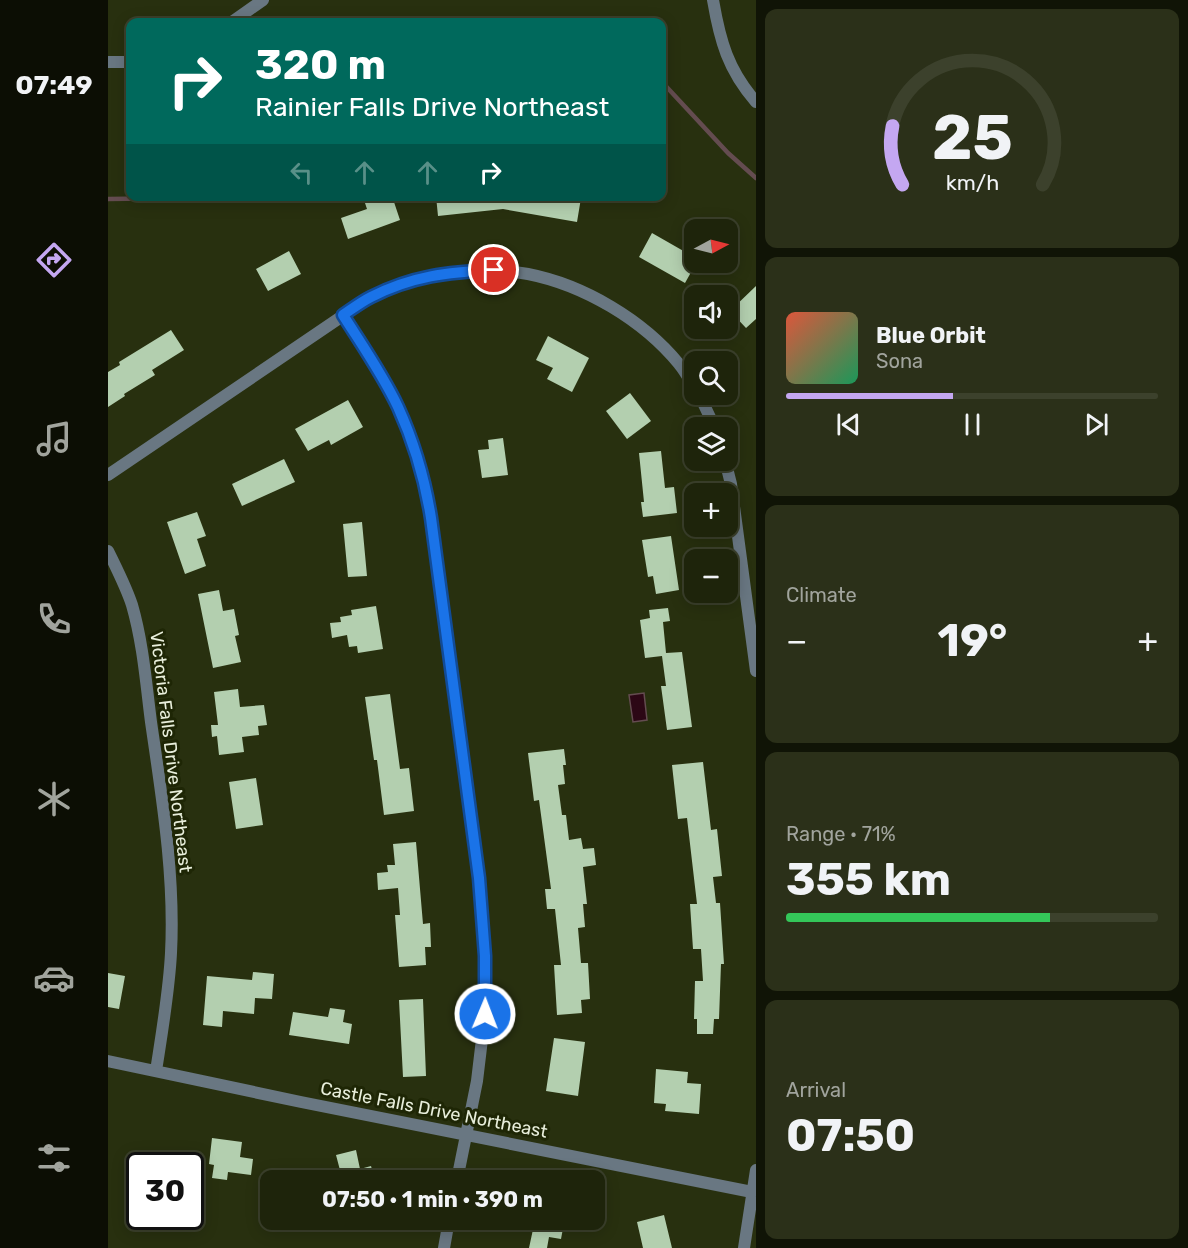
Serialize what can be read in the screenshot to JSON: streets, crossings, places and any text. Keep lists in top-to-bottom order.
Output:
{
  "streets": {
    "street": ["Victoria Falls Drive Northeast", "Castle Falls Drive Northeast"]
  },
  "crossings": [
    ["Victoria Falls Drive Northeast", "Castle Falls Drive Northeast"]
  ],
  "north": "right",
  "page": {
    "tabs": "07:49",
    "turn": ["320 m", "Rainier Falls Drive Northeast"],
    "map_buttons": ["+", "−"],
    "song": ["Blue Orbit", "Sona"],
    "tile": [
      "Climate",
      ["Range · 71%", "355 km"],
      ["Arrival", "07:50"]
    ],
    "heat": ["−", "19°", "+"],
    "limit": "30",
    "trip": "07:50 · 1 min · 390 m",
    "gauge": ["25", "km/h"]
  }
}
